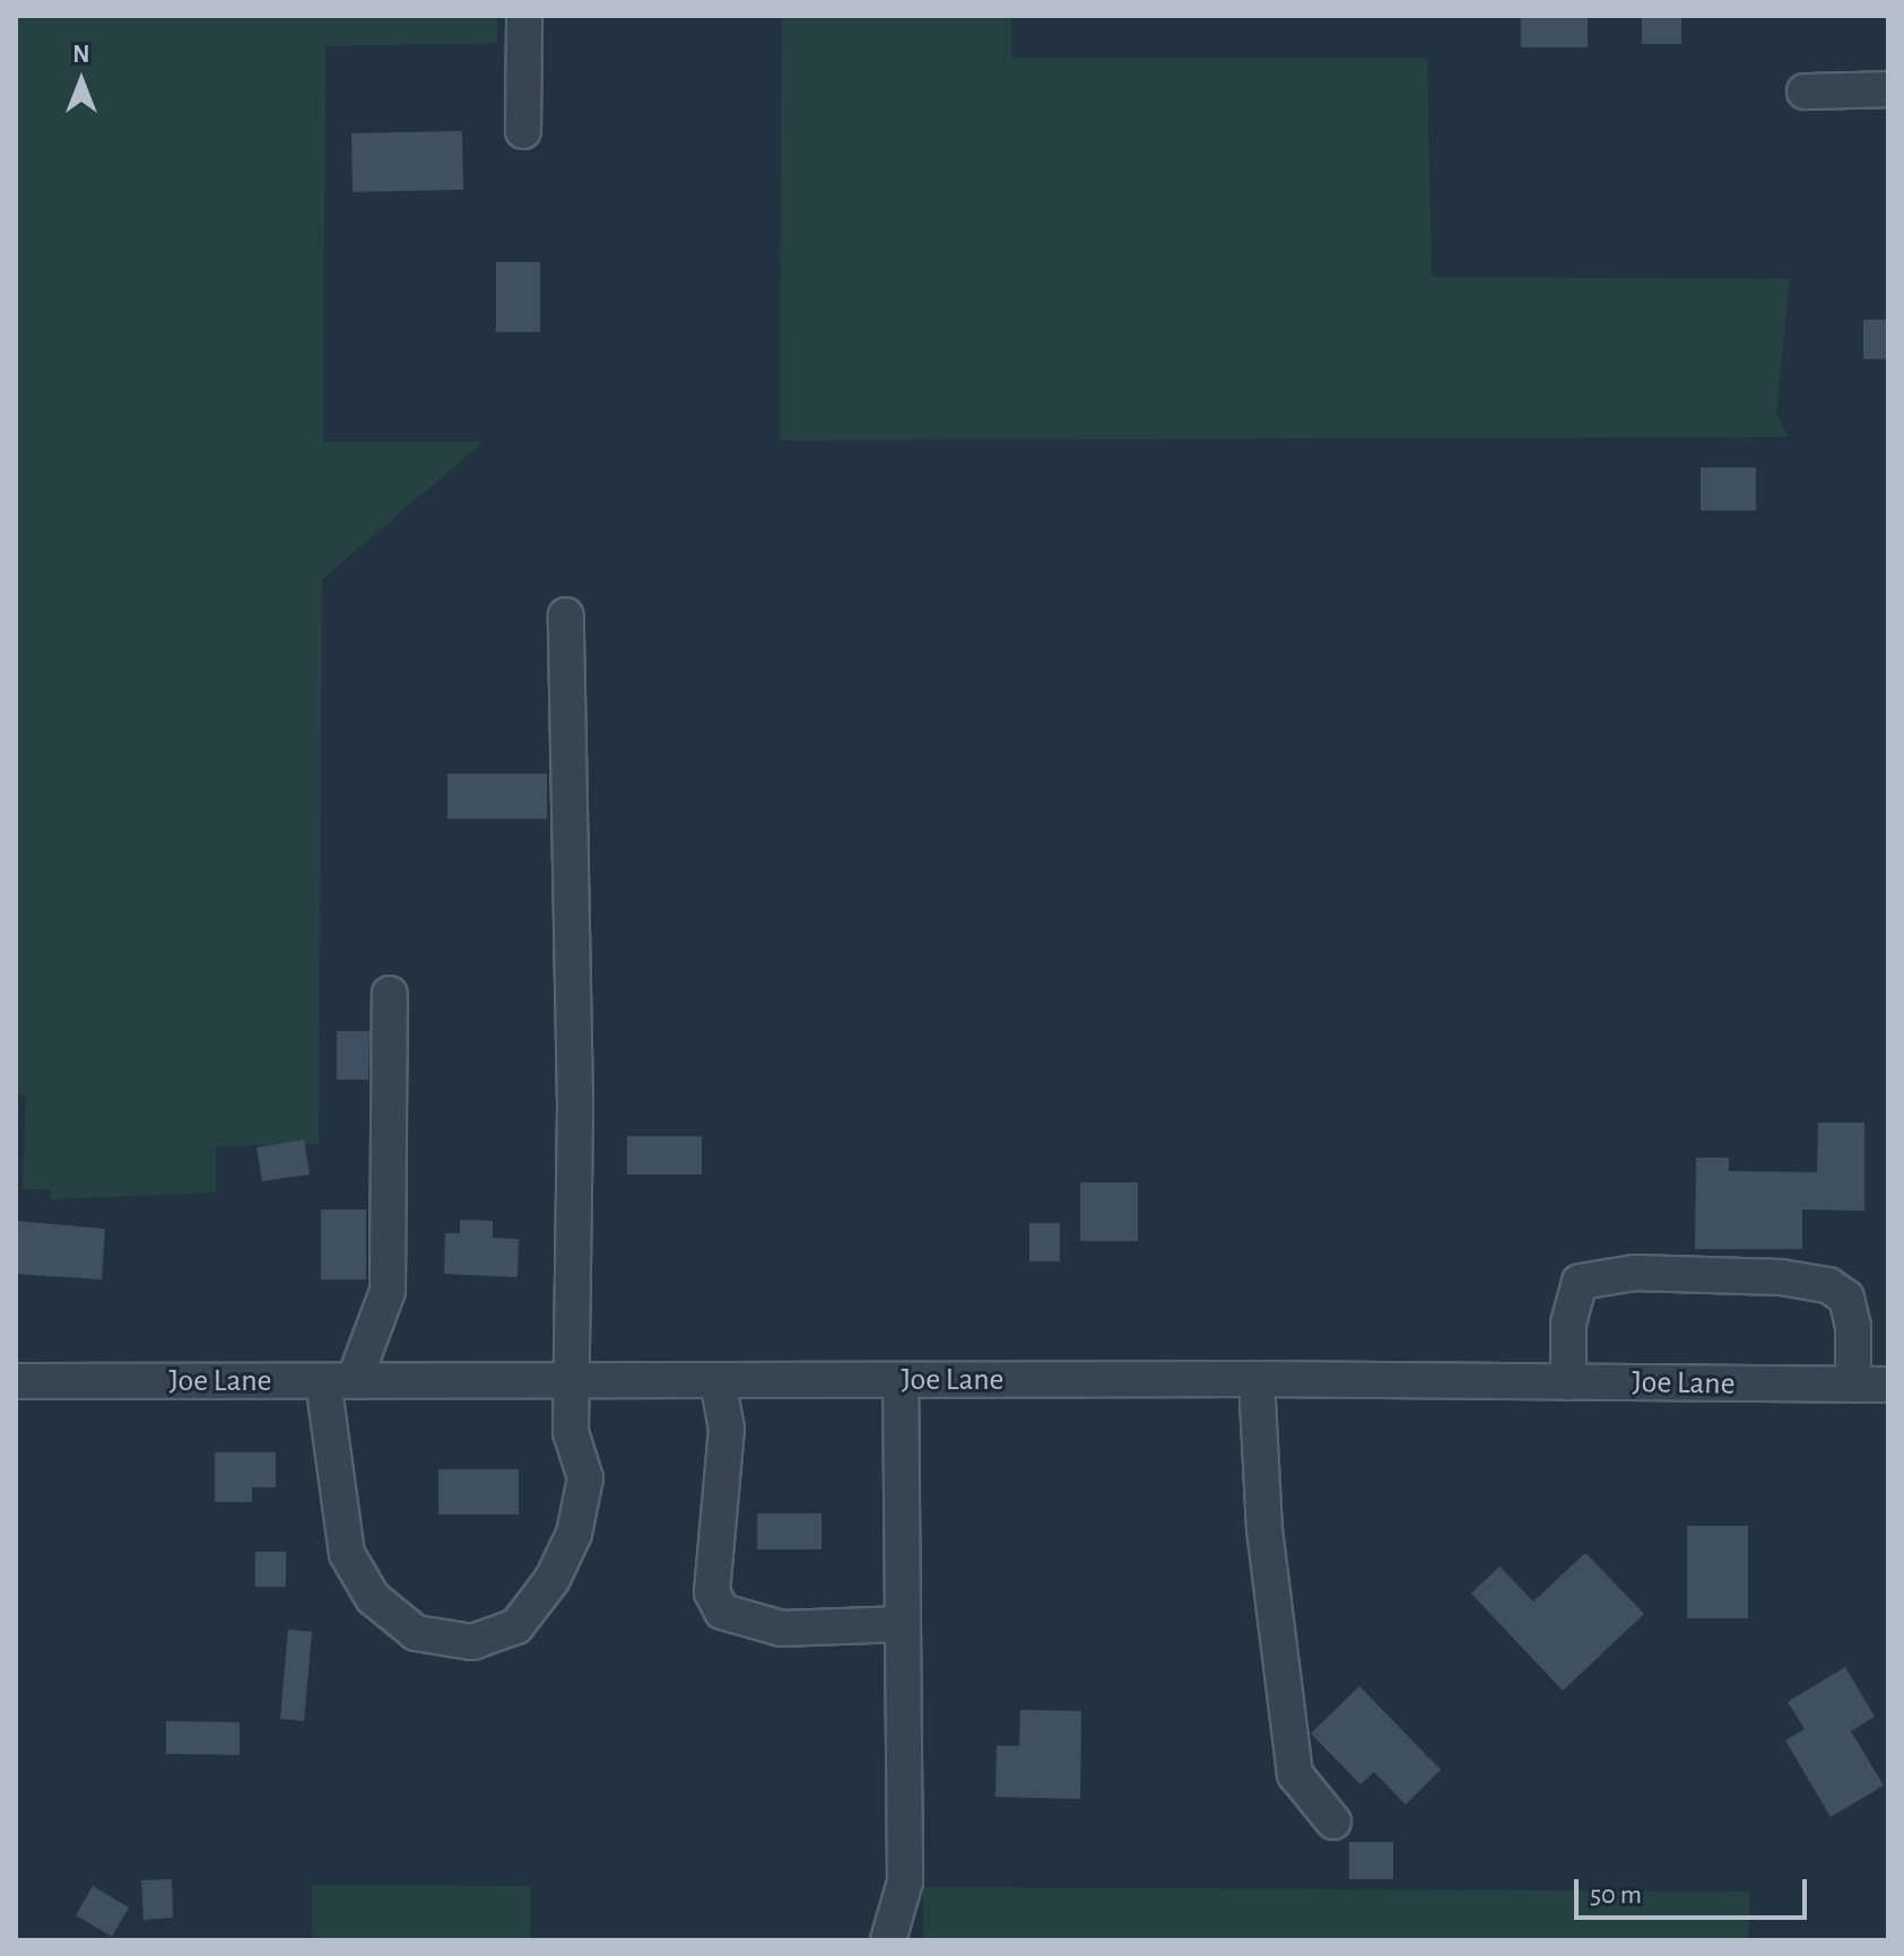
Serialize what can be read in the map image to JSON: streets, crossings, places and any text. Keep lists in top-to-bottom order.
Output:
{
  "streets": {
    "street": ["Joe Lane"]
  },
  "scale_bar": "50 m",
  "north": "top"
}
